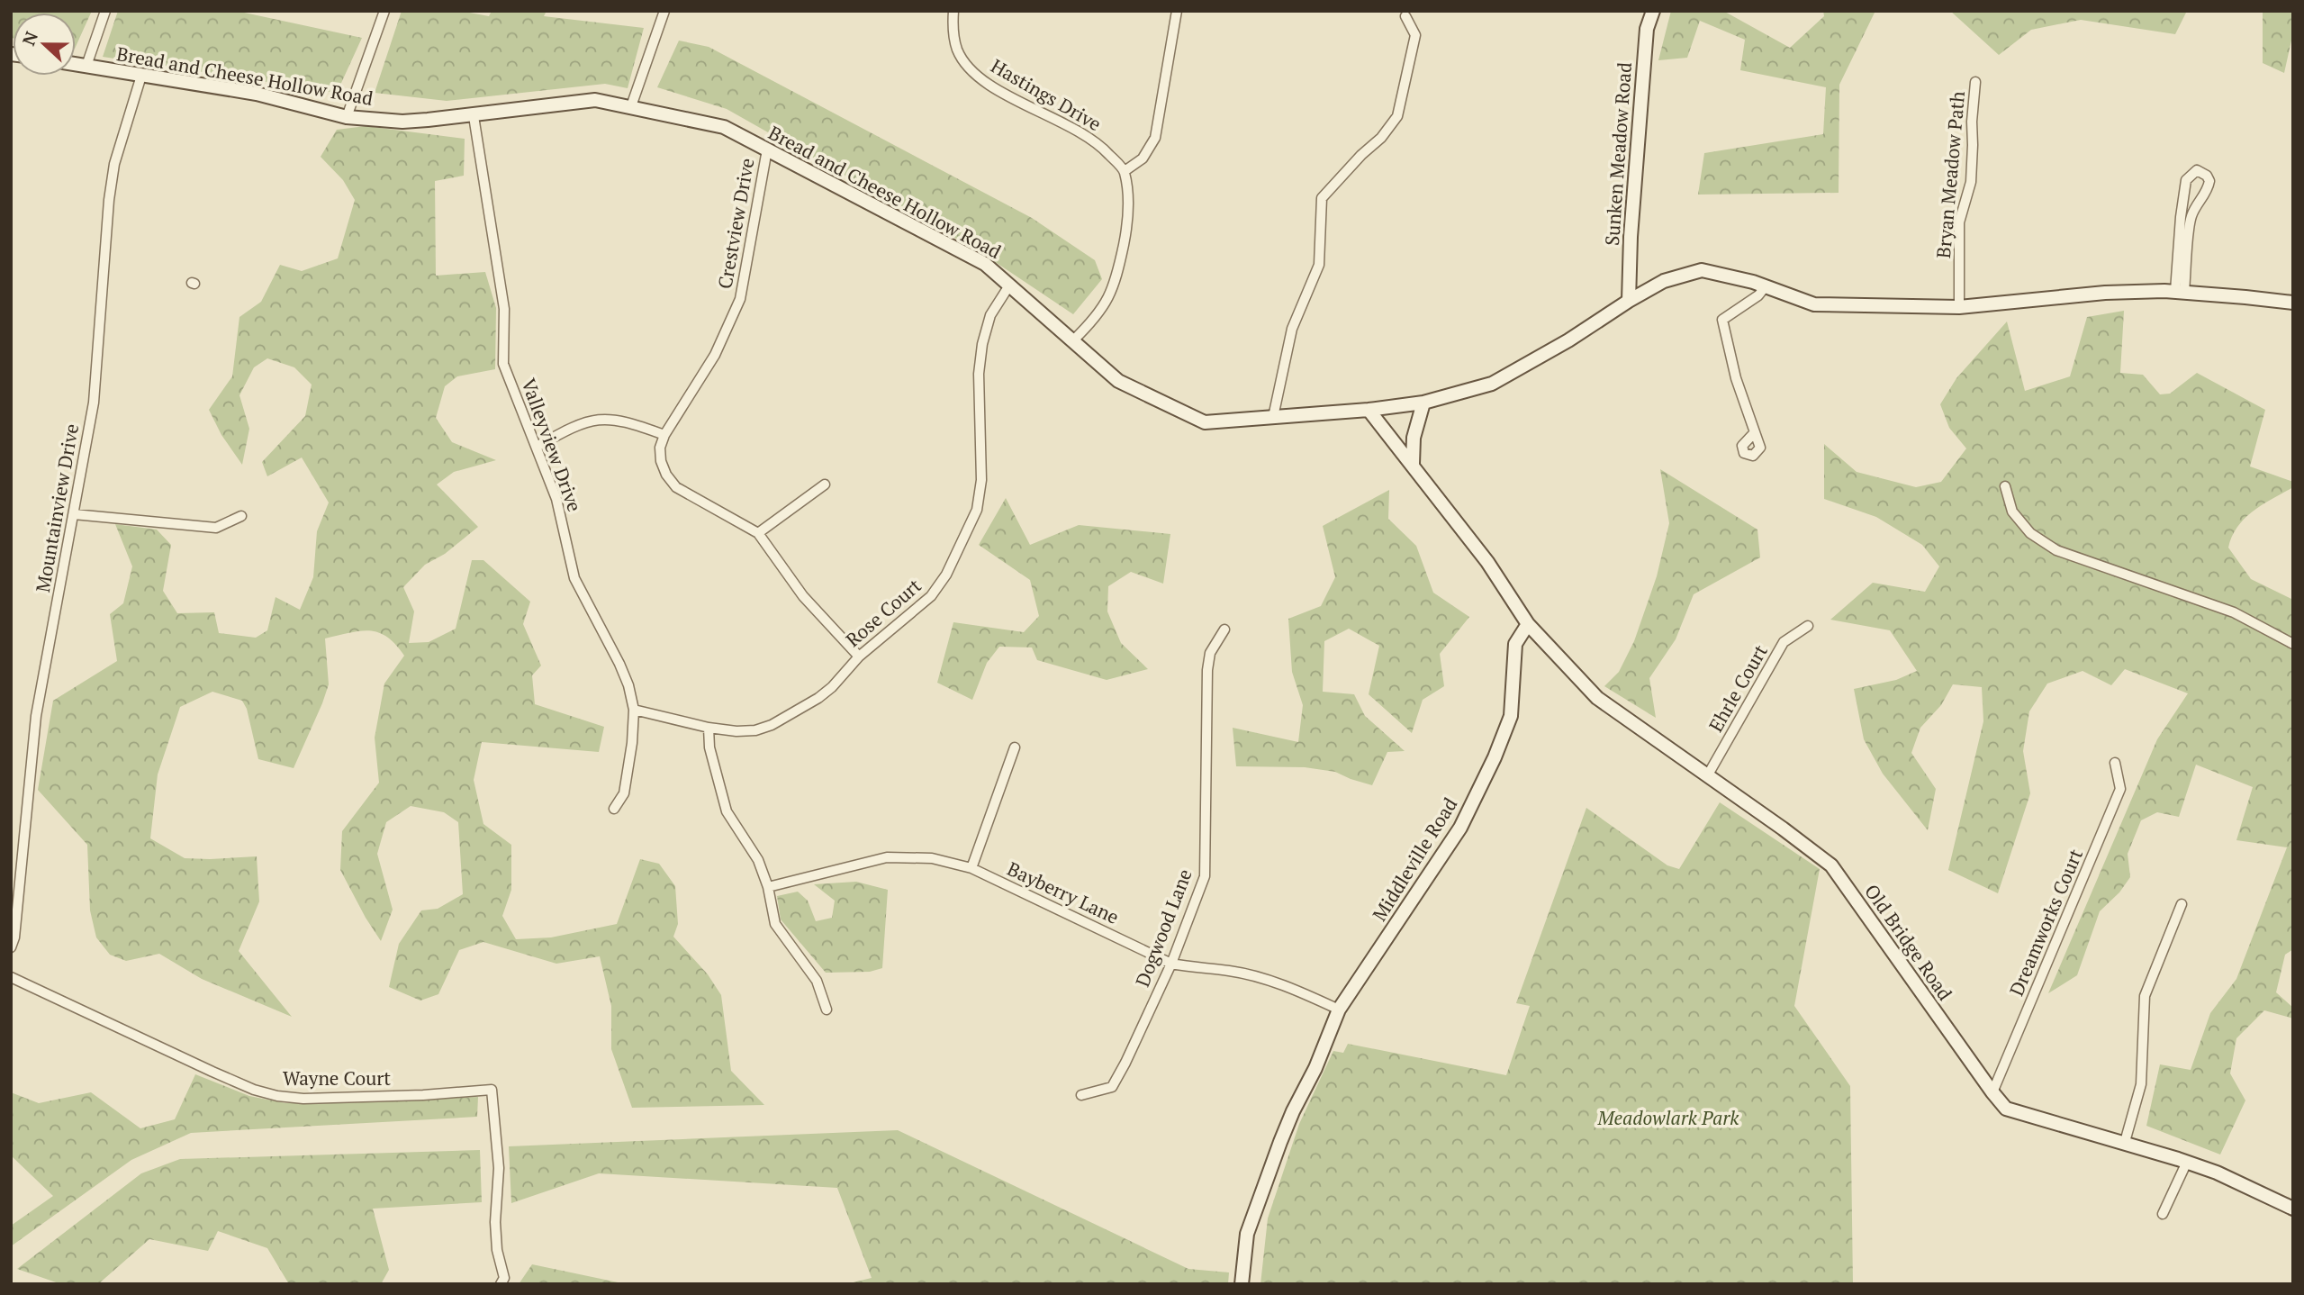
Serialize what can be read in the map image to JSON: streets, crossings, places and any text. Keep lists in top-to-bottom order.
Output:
{
  "streets": {
    "main road": [
      "Bread and Cheese Hollow Road",
      "Sunken Meadow Road",
      "Middleville Road",
      "Old Bridge Road"
    ],
    "street": [
      "Hastings Drive",
      "Bryan Meadow Path",
      "Crestview Drive",
      "Valleyview Drive",
      "Mountainview Drive",
      "Rose Court",
      "Ehrle Court",
      "Bayberry Lane",
      "Dreamworks Court",
      "Dogwood Lane",
      "Wayne Court"
    ]
  },
  "crossings": [
    ["Bread and Cheese Hollow Road", "Sunken Meadow Road"],
    ["Bread and Cheese Hollow Road", "Bryan Meadow Path"],
    ["Bread and Cheese Hollow Road", "Crestview Drive"],
    ["Bread and Cheese Hollow Road", "Valleyview Drive"],
    ["Bread and Cheese Hollow Road", "Mountainview Drive"],
    ["Bread and Cheese Hollow Road", "Rose Court"],
    ["Valleyview Drive", "Rose Court"],
    ["Ehrle Court", "Old Bridge Road"],
    ["Middleville Road", "Bayberry Lane"],
    ["Middleville Road", "Old Bridge Road"],
    ["Bayberry Lane", "Dogwood Lane"],
    ["Dreamworks Court", "Old Bridge Road"]
  ],
  "parks": ["Meadowlark Park"],
  "north": "left"
}
